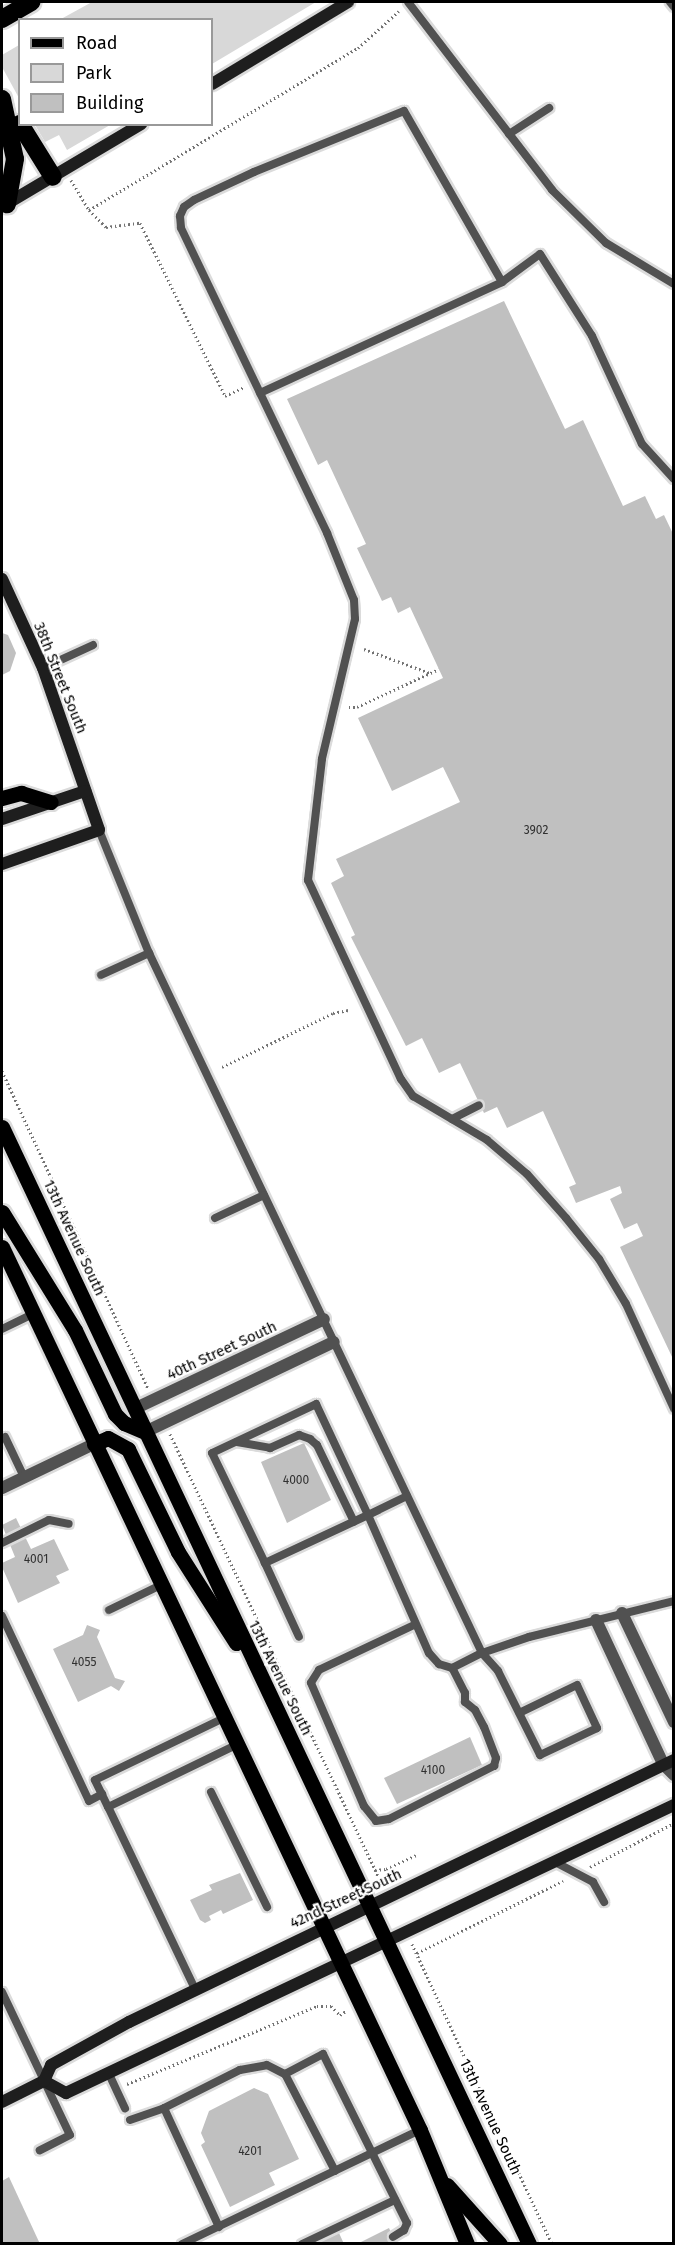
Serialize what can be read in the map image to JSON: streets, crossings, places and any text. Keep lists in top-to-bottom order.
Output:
{
  "streets": {
    "main road": ["38th Street South", "13th Avenue South", "42nd Street South"],
    "street": ["40th Street South"]
  },
  "crossings": [
    ["13th Avenue South", "40th Street South"],
    ["13th Avenue South", "42nd Street South"]
  ],
  "house_numbers": [
    "3902",
    "4000",
    "4001",
    "4055",
    "4100",
    "4201"
  ],
  "legend": ["Road", "Park", "Building"]
}
